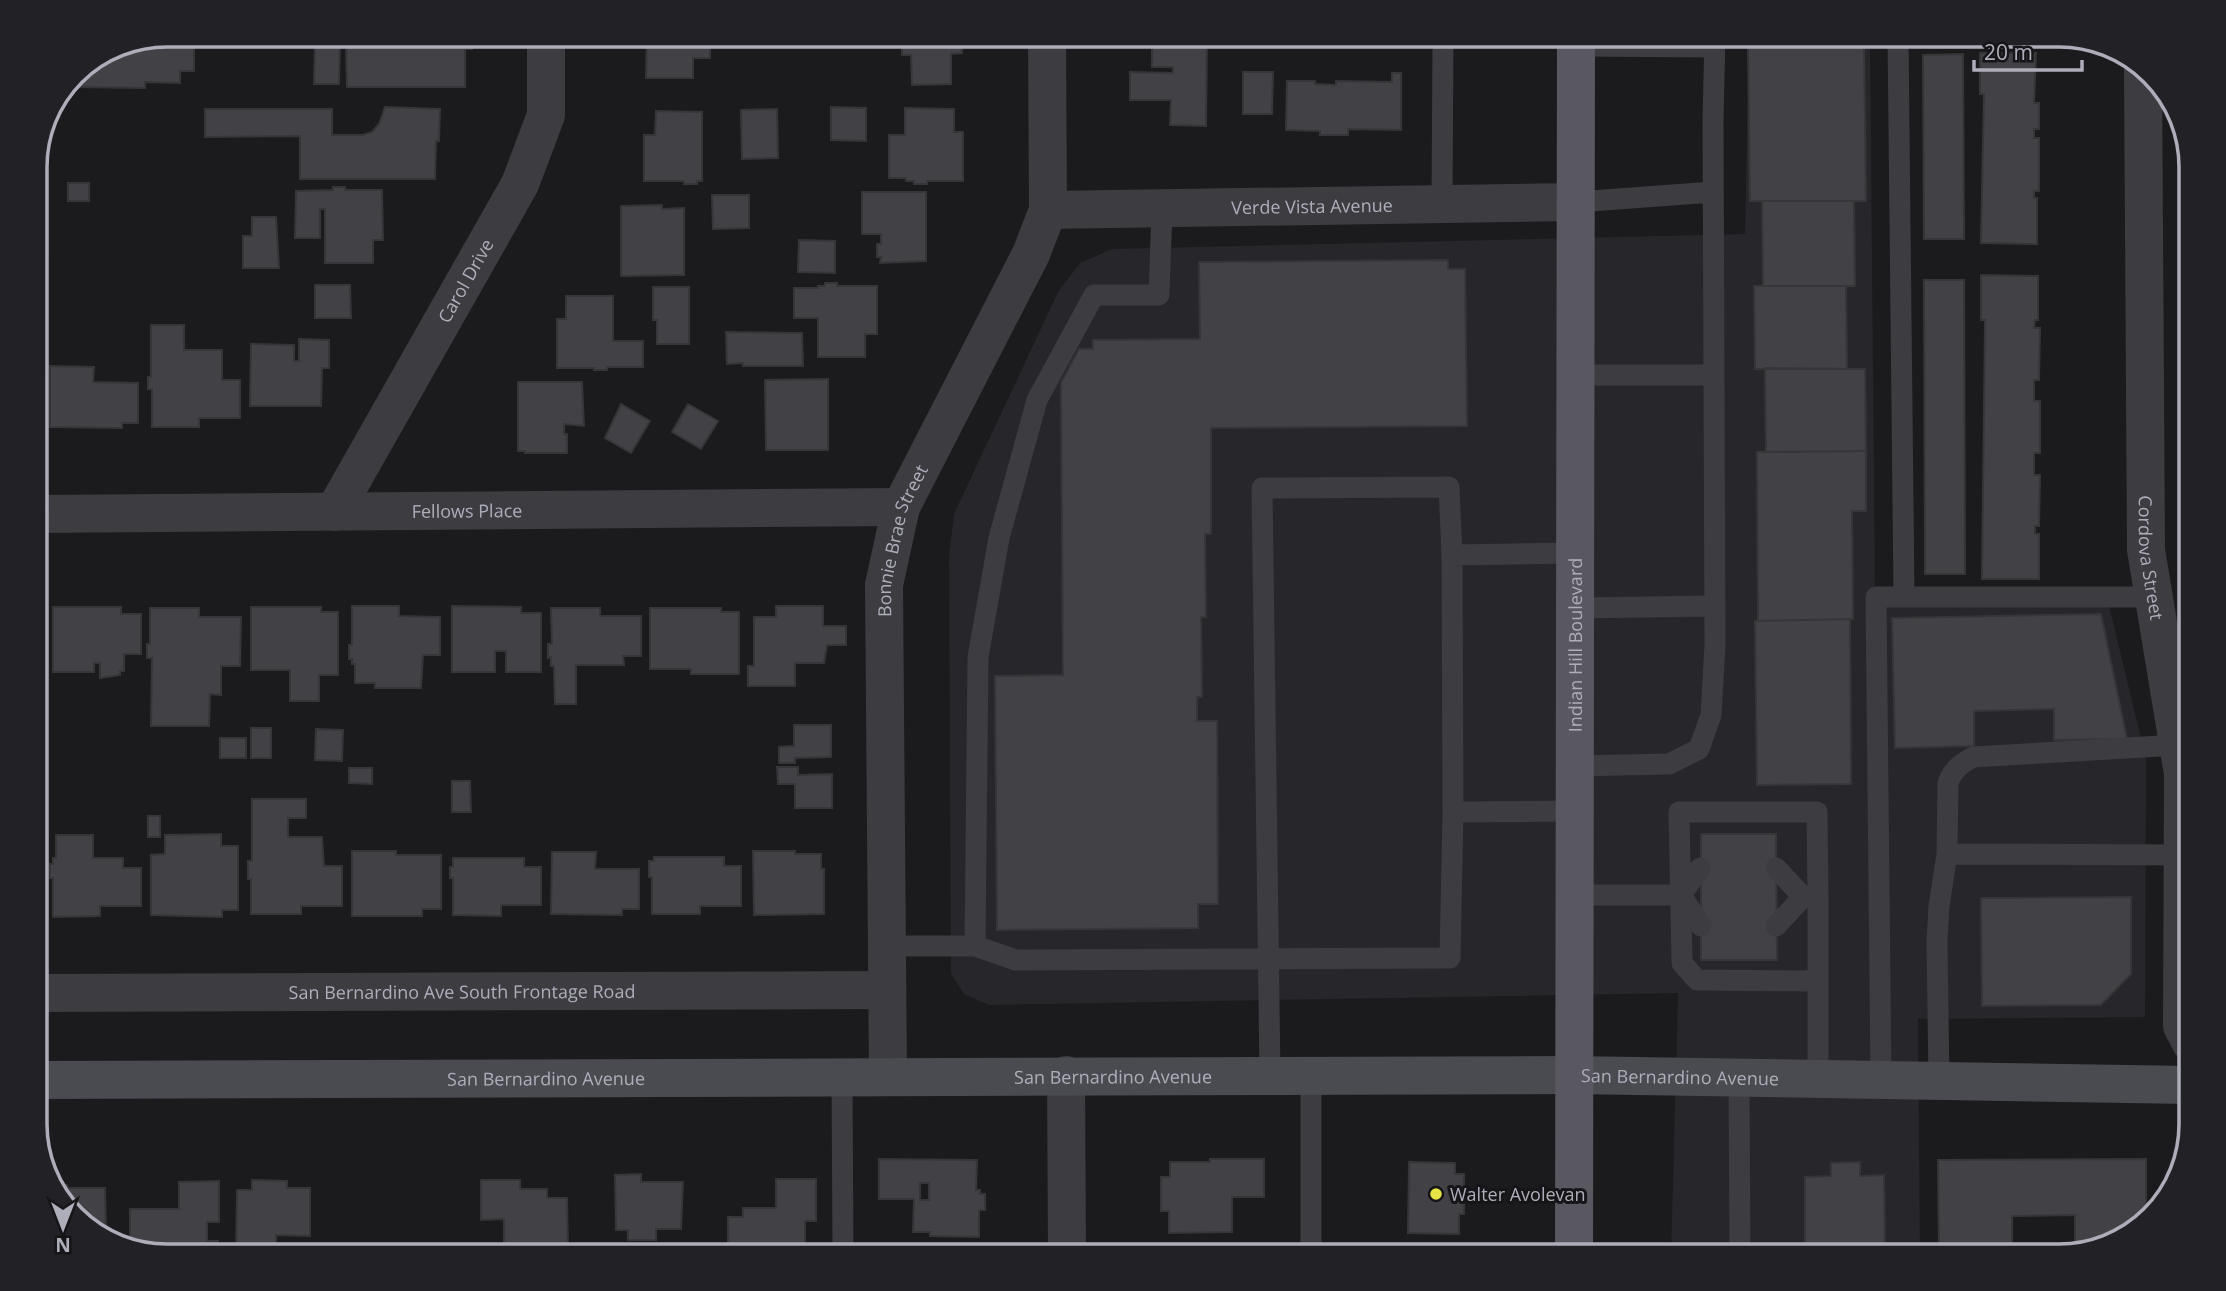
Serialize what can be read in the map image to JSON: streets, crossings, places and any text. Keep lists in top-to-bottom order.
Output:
{
  "streets": {
    "main road": ["Indian Hill Boulevard", "San Bernardino Avenue"],
    "street": [
      "Verde Vista Avenue",
      "Carol Drive",
      "Fellows Place",
      "Bonnie Brae Street",
      "Cordova Street",
      "San Bernardino Ave South Frontage Road"
    ]
  },
  "crossings": [
    ["Verde Vista Avenue", "Bonnie Brae Street"],
    ["Verde Vista Avenue", "Indian Hill Boulevard"],
    ["Carol Drive", "Fellows Place"],
    ["Fellows Place", "Bonnie Brae Street"],
    ["Bonnie Brae Street", "San Bernardino Ave South Frontage Road"],
    ["Bonnie Brae Street", "San Bernardino Avenue"],
    ["Indian Hill Boulevard", "San Bernardino Avenue"]
  ],
  "places": ["Walter Avolevan"],
  "scale_bar": "20 m",
  "north": "bottom"
}
